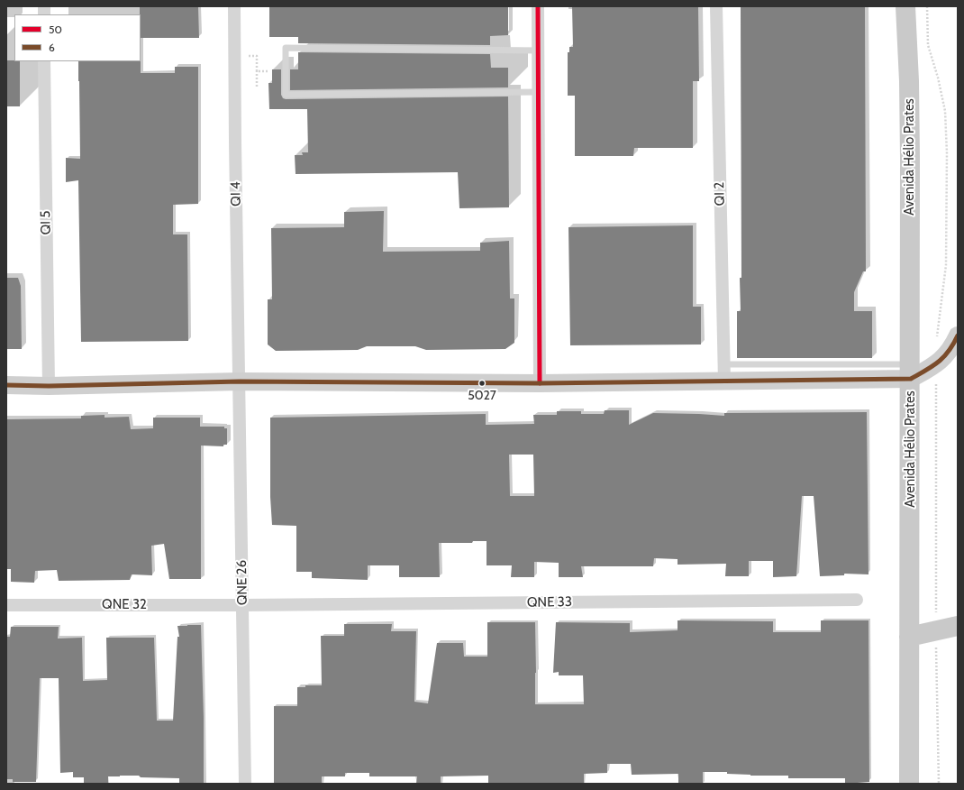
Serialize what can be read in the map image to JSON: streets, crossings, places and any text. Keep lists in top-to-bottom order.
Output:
{
  "streets": {
    "main road": ["Avenida Hélio Prates"],
    "street": [
      "QI 4",
      "QI 2",
      "QI 5",
      "QNE 26",
      "QNE 33",
      "QNE 32"
    ]
  },
  "crossings": [
    ["QI 4", "QNE 26"],
    ["QNE 26", "QNE 33"],
    ["QNE 26", "QNE 32"],
    ["QNE 33", "QNE 32"]
  ],
  "places": ["5027"],
  "lines": ["transit line 50", "transit line 6"],
  "legend": ["50", "6"]
}
